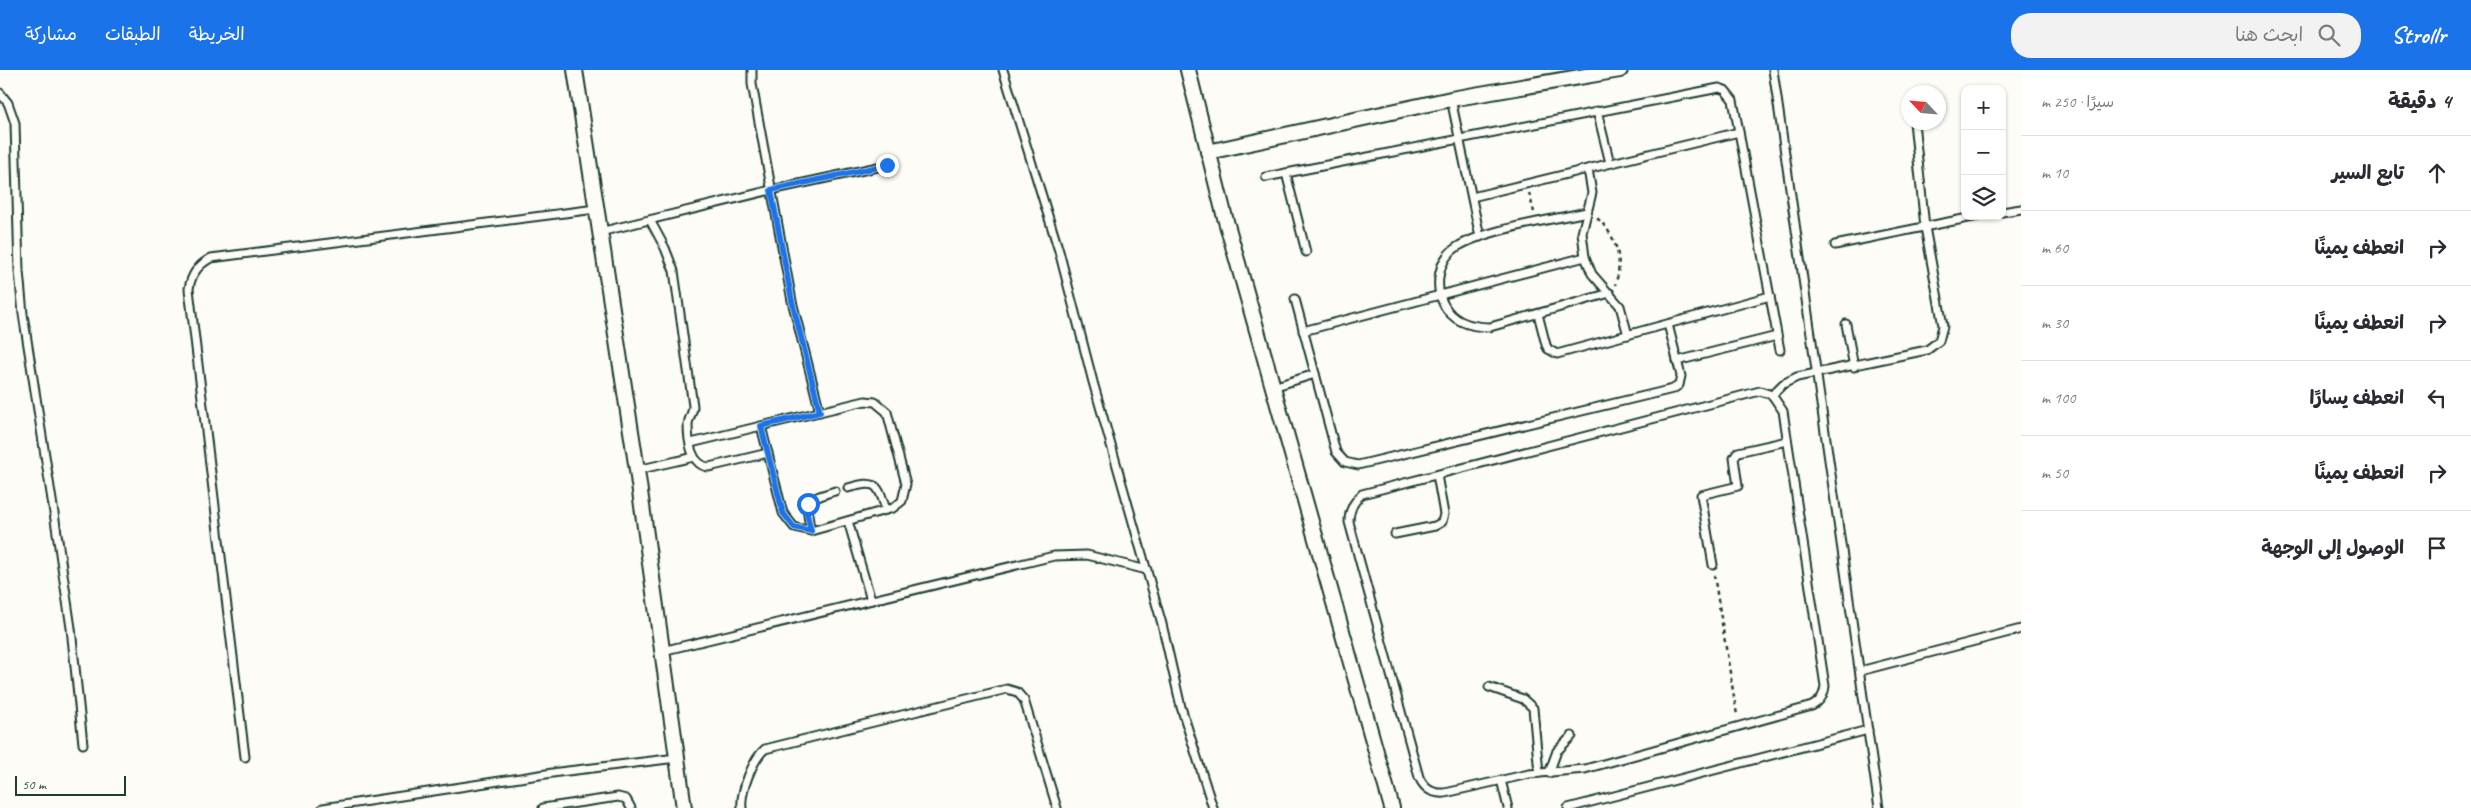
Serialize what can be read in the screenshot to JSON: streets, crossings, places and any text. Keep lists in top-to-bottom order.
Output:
{
  "scale_bar": "50 m",
  "north": "top left",
  "page": {
    "header": "Strollr",
    "search": "ابحث هنا",
    "nav": ["الخريطة", "الطبقات", "مشاركة"],
    "heading": ["4 دقيقة", "سيرًا · 250 m"],
    "map_buttons": ["+", "−"],
    "list": [
      ["تابع السير", "10 m"],
      ["انعطف يمينًا", "60 m"],
      ["انعطف يمينًا", "30 m"],
      ["انعطف يسارًا", "100 m"],
      ["انعطف يمينًا", "50 m"],
      "الوصول إلى الوجهة"
    ],
    "scale": "50 m"
  }
}
